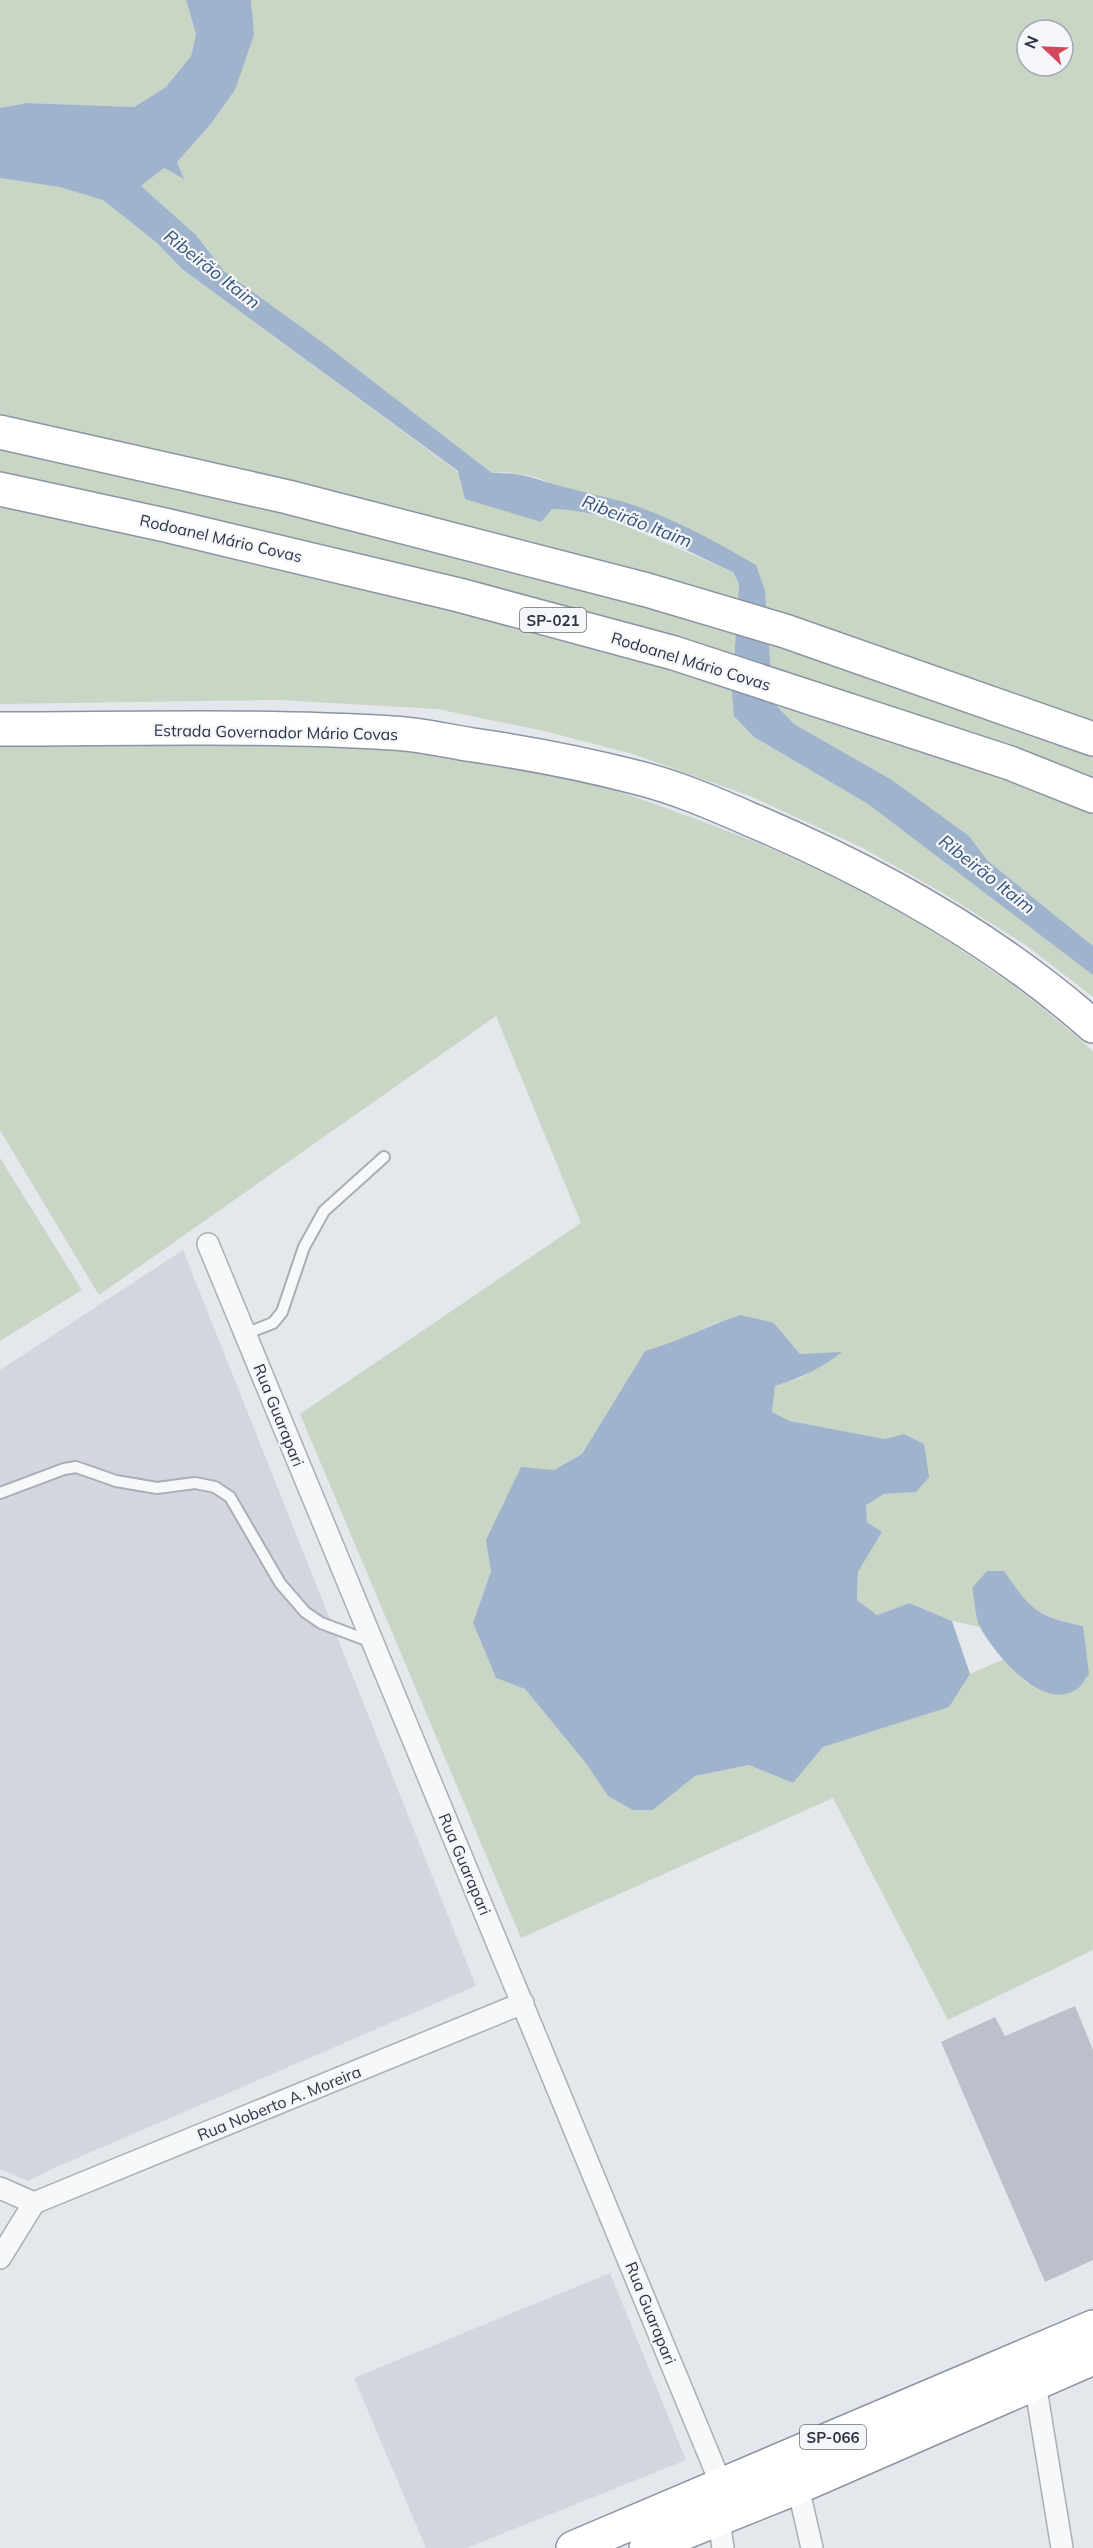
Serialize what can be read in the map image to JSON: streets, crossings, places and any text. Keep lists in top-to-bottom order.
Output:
{
  "streets": {
    "highway": [
      "Rodoanel Mário Covas",
      "SP-021",
      "Estrada Governador Mário Covas",
      "SP-066"
    ],
    "street": ["Rua Guarapari", "Rua Noberto A. Moreira"]
  },
  "crossings": [
    ["Rua Guarapari", "Rua Noberto A. Moreira"],
    ["Rua Guarapari", "SP-066"]
  ],
  "water": ["Ribeirão Itaim"],
  "north": "top left"
}
